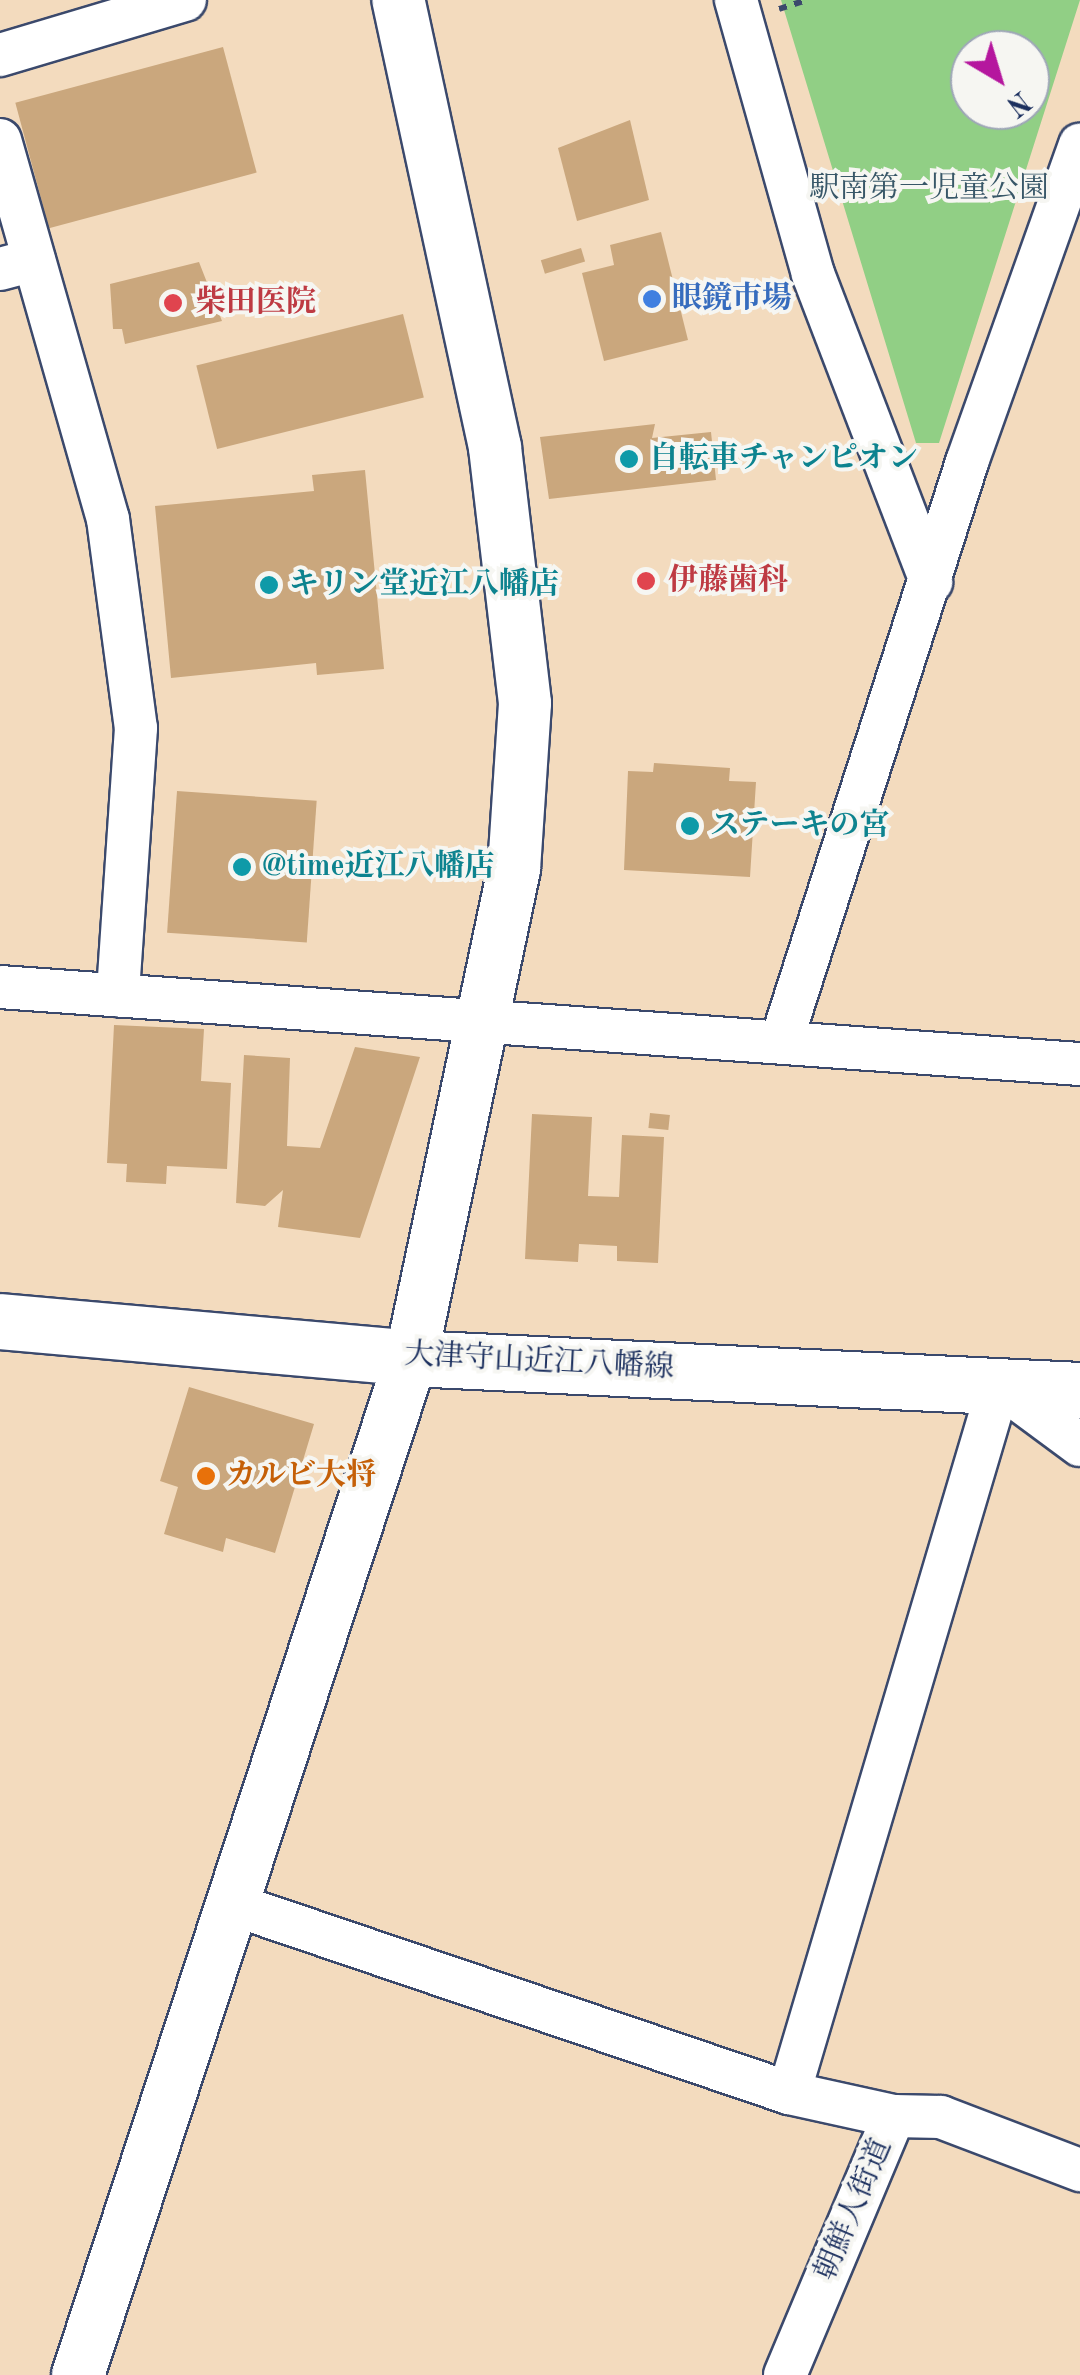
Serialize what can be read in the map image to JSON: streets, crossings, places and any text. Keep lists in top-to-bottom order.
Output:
{
  "streets": {
    "main road": ["大津守山近江八幡線"],
    "street": ["朝鮮人街道"]
  },
  "parks": ["駅南第一児童公園"],
  "places": [
    "眼鏡市場",
    "柴田医院",
    "自転車チャンピオン",
    "伊藤歯科",
    "キリン堂近江八幡店",
    "ステーキの宮",
    "@time近江八幡店",
    "カルビ大将"
  ],
  "north": "bottom right"
}
